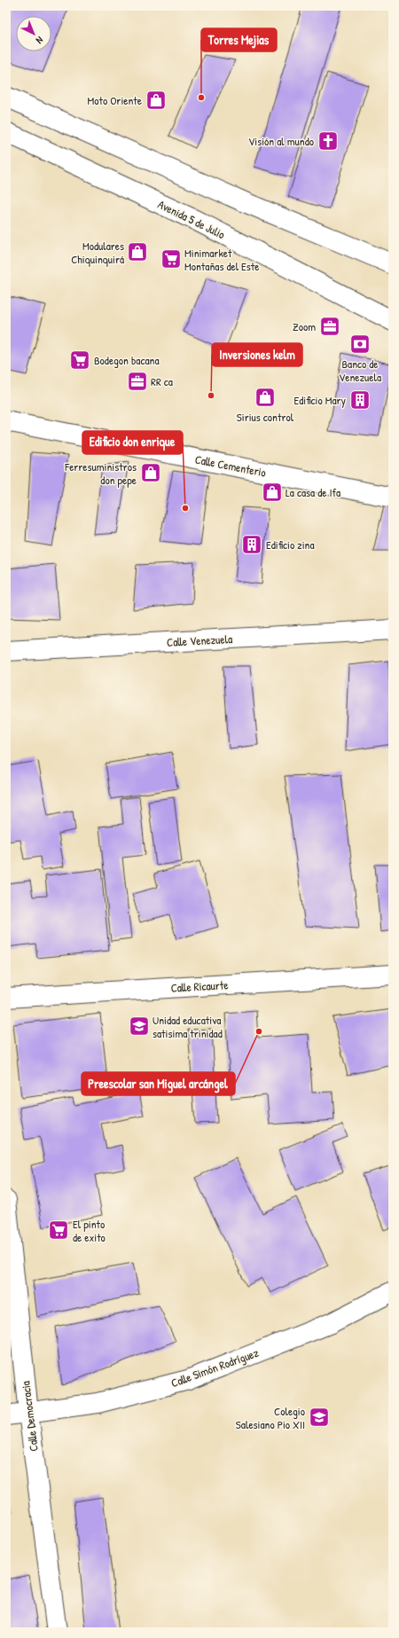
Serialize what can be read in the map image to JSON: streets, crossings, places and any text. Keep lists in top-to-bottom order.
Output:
{
  "streets": {
    "street": [
      "Avenida 5 de Julio",
      "Calle Cementerio",
      "Calle Venezuela",
      "Calle Ricaurte",
      "Calle Simón Rodríguez",
      "Calle Democracia"
    ]
  },
  "crossings": [
    ["Calle Simón Rodríguez", "Calle Democracia"]
  ],
  "places": {
    "other": [
      "Torres Mejias",
      "Inversiones kelm",
      "Edificio don enrique",
      "Preescolar san Miguel arcángel"
    ],
    "shop": [
      "Moto Oriente",
      "Modulares Chiquinquirá",
      "Sirius control",
      "Ferresuministros don pepe",
      "La casa de Ifa"
    ],
    "church": ["Visión al mundo"],
    "supermarket": ["Minimarket Montañas del Este", "Bodegon bacana", "El pinto de exito"],
    "office": ["Zoom", "RR ca"],
    "bank": ["Banco de Venezuela"],
    "building": ["Edificio Mary", "Edificio zina"],
    "school or university": ["Unidad educativa satisima trinidad", "Colegio Salesiano Pio XII"]
  },
  "north": "bottom right"
}
